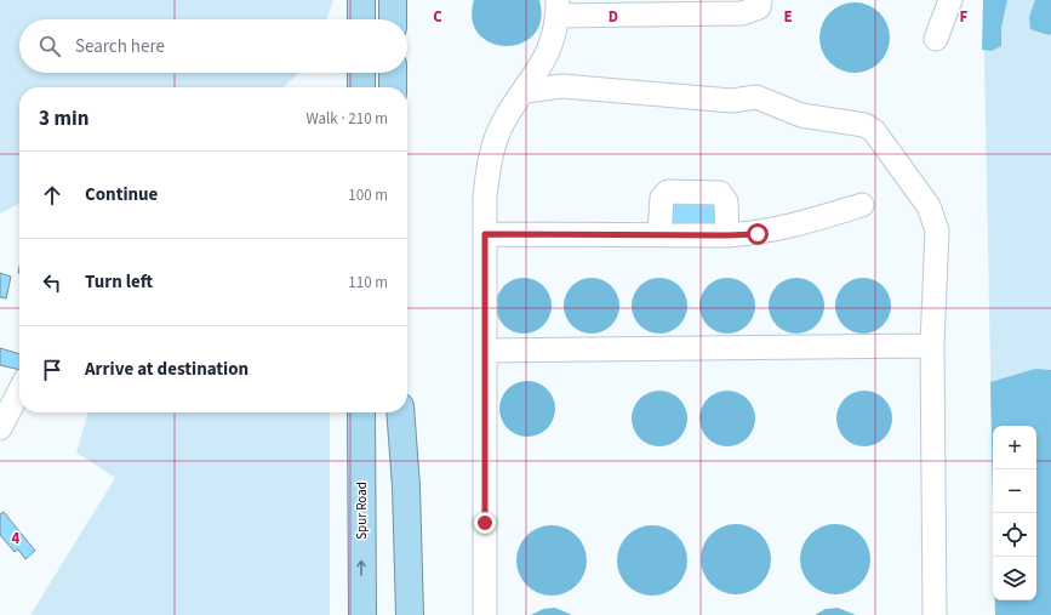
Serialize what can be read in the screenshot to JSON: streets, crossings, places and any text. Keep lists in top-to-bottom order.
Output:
{
  "streets": {
    "highway": ["Spur Road"]
  },
  "page": {
    "search": "Search here",
    "heading": ["3 min", "Walk · 210 m"],
    "list": [
      ["Continue", "100 m"],
      ["Turn left", "110 m"],
      "Arrive at destination"
    ],
    "map_buttons": ["+", "−"]
  },
  "grid": {
    "columns": [
      "C",
      "D",
      "E",
      "F"
    ],
    "rows": ["4"]
  }
}
